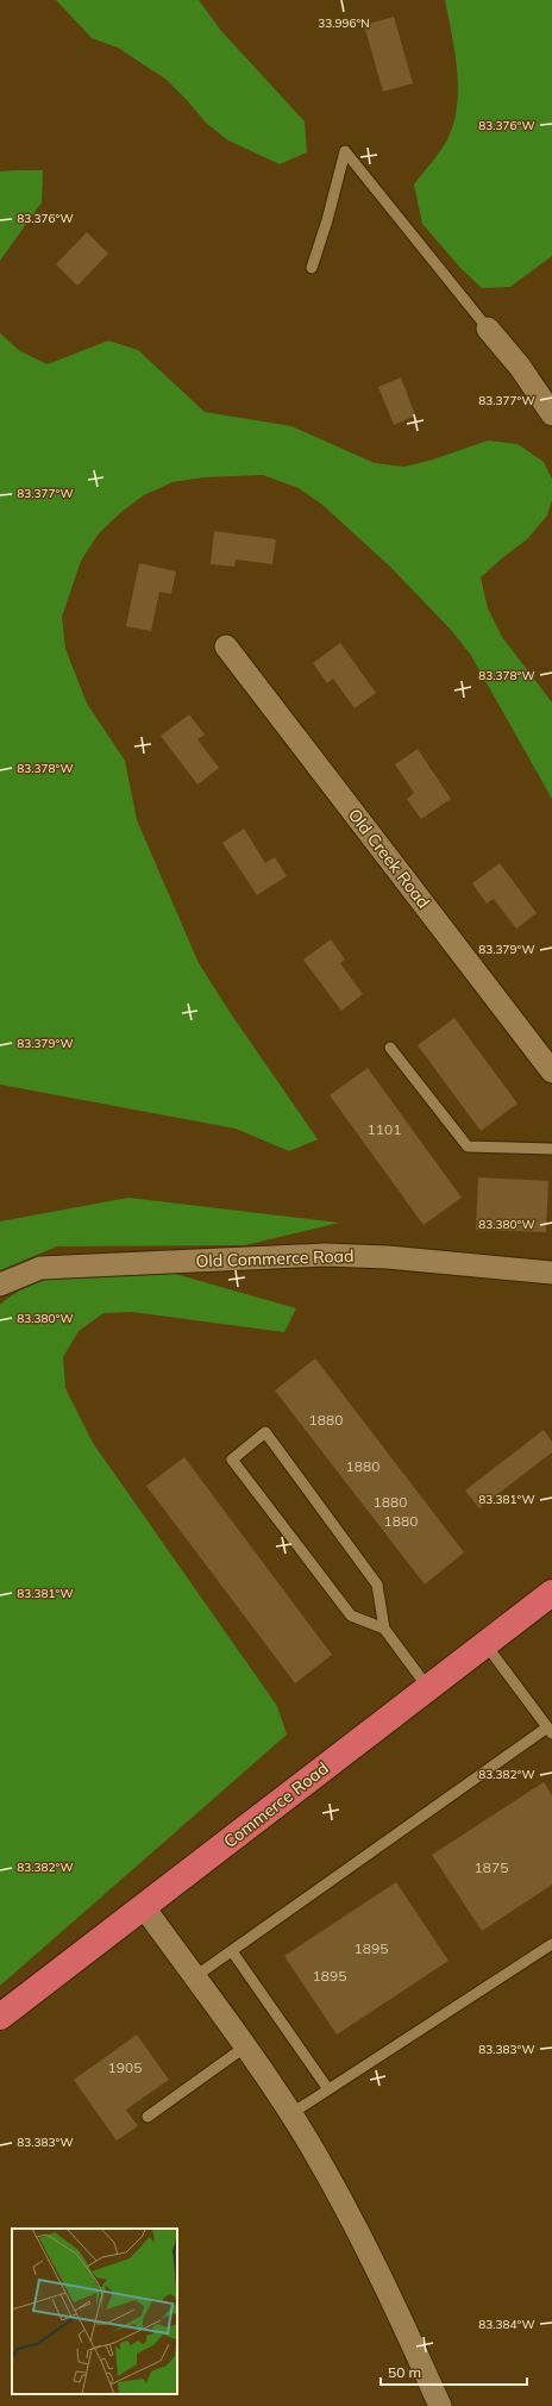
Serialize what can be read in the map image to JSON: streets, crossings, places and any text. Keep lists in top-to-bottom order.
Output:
{
  "streets": {
    "highway": ["Commerce Road"],
    "street": ["Old Creek Road", "Old Commerce Road"]
  },
  "house_numbers": [
    "1101",
    "1880",
    "1880",
    "1880",
    "1880",
    "1875",
    "1895",
    "1895",
    "1905"
  ],
  "scale_bar": "50 m",
  "coordinates": [
    "33.996°N",
    "83.376°W",
    "83.377°W",
    "83.378°W",
    "83.379°W",
    "83.380°W",
    "83.381°W",
    "83.382°W",
    "83.383°W",
    "83.384°W"
  ]
}
